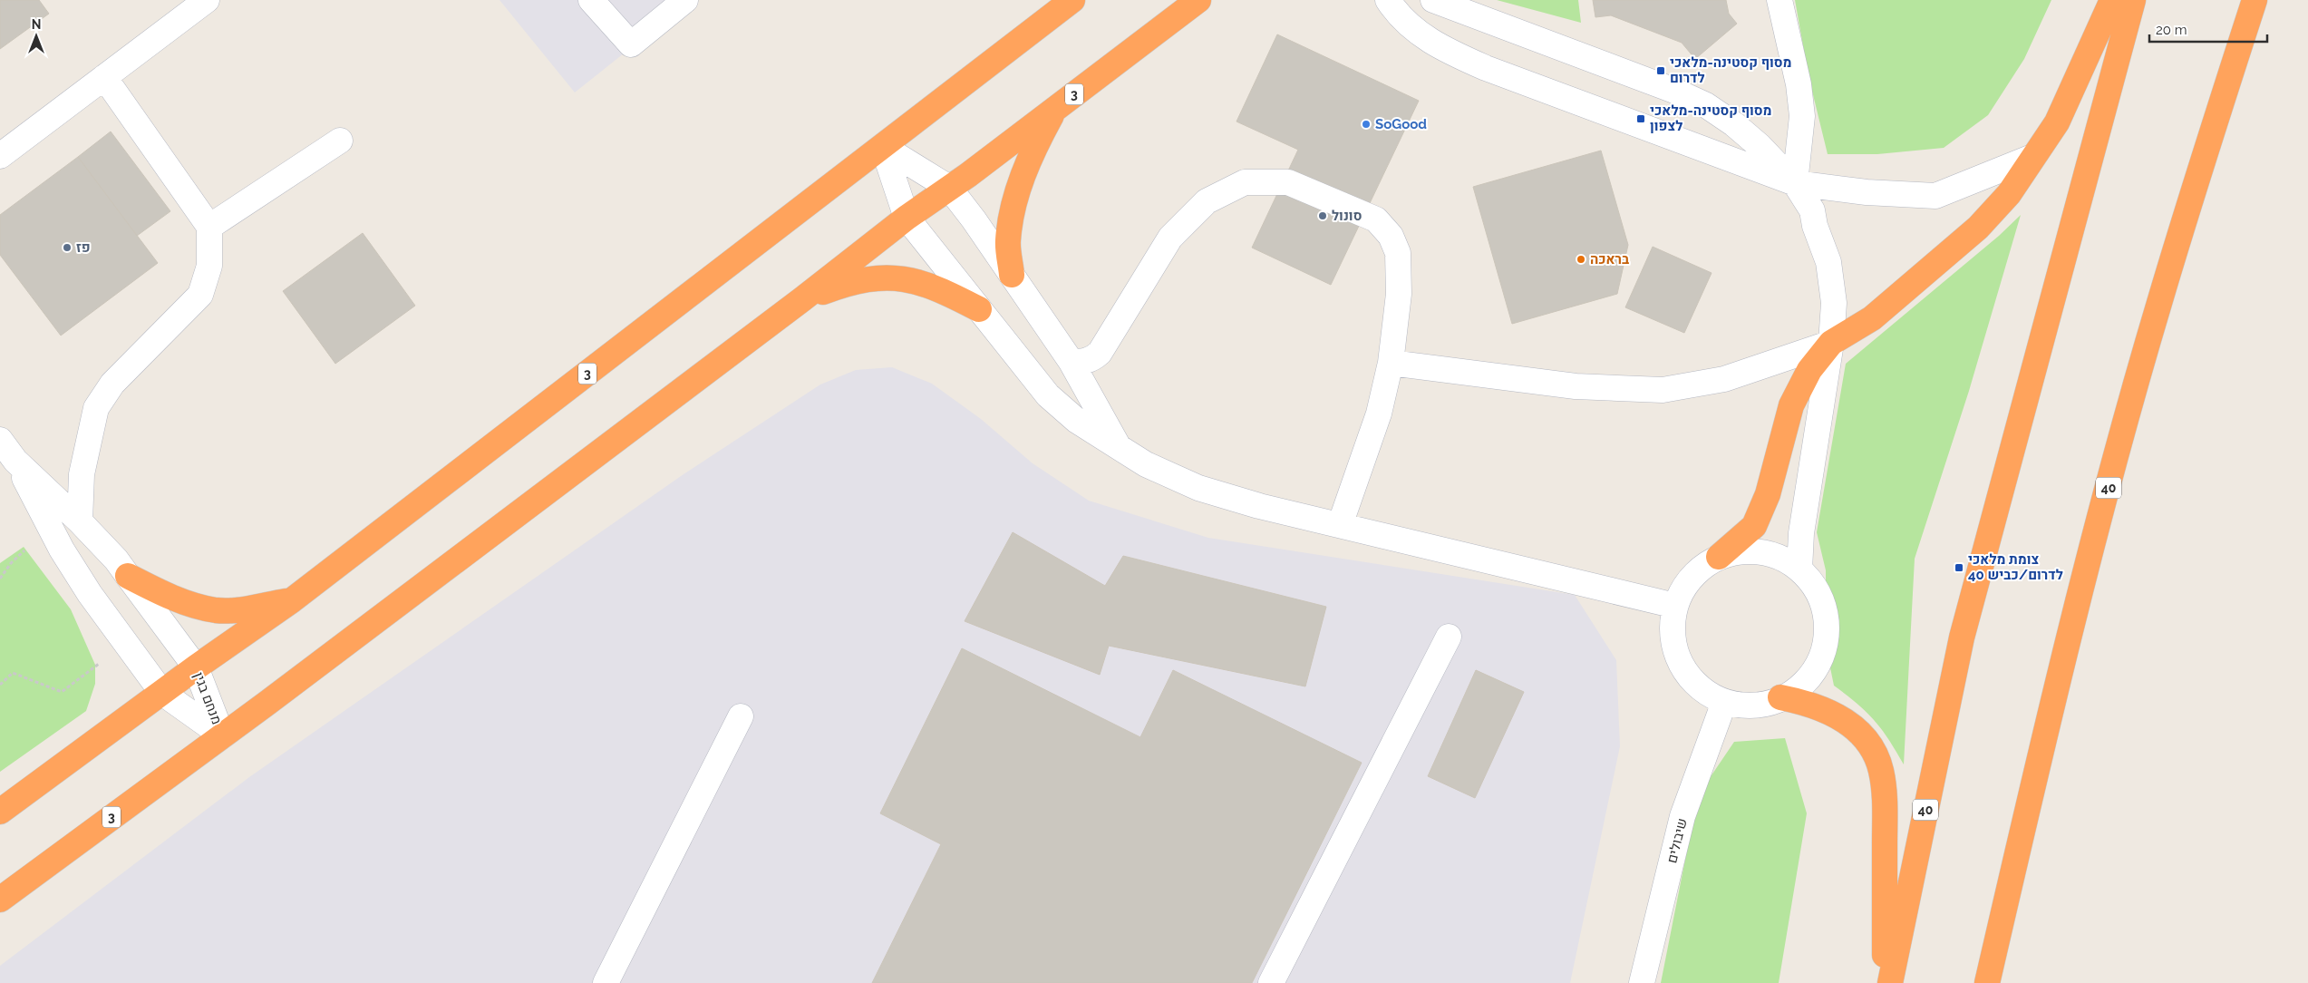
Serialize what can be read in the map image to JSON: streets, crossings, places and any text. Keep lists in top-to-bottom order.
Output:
{
  "streets": {
    "highway": ["3", "40"],
    "street": ["מנחם בגין", "שיבולים"]
  },
  "crossings": [
    ["3", "מנחם בגין"]
  ],
  "places": {
    "transit": ["מסוף קסטינה-מלאכי לדרום", "מסוף קסטינה-מלאכי לצפון", "צומת מלאכי לדרום/כביש 40"],
    "other": [
      "SoGood",
      "סונול",
      "פז",
      "בראכה"
    ]
  },
  "scale_bar": "20 m",
  "north": "top"
}
